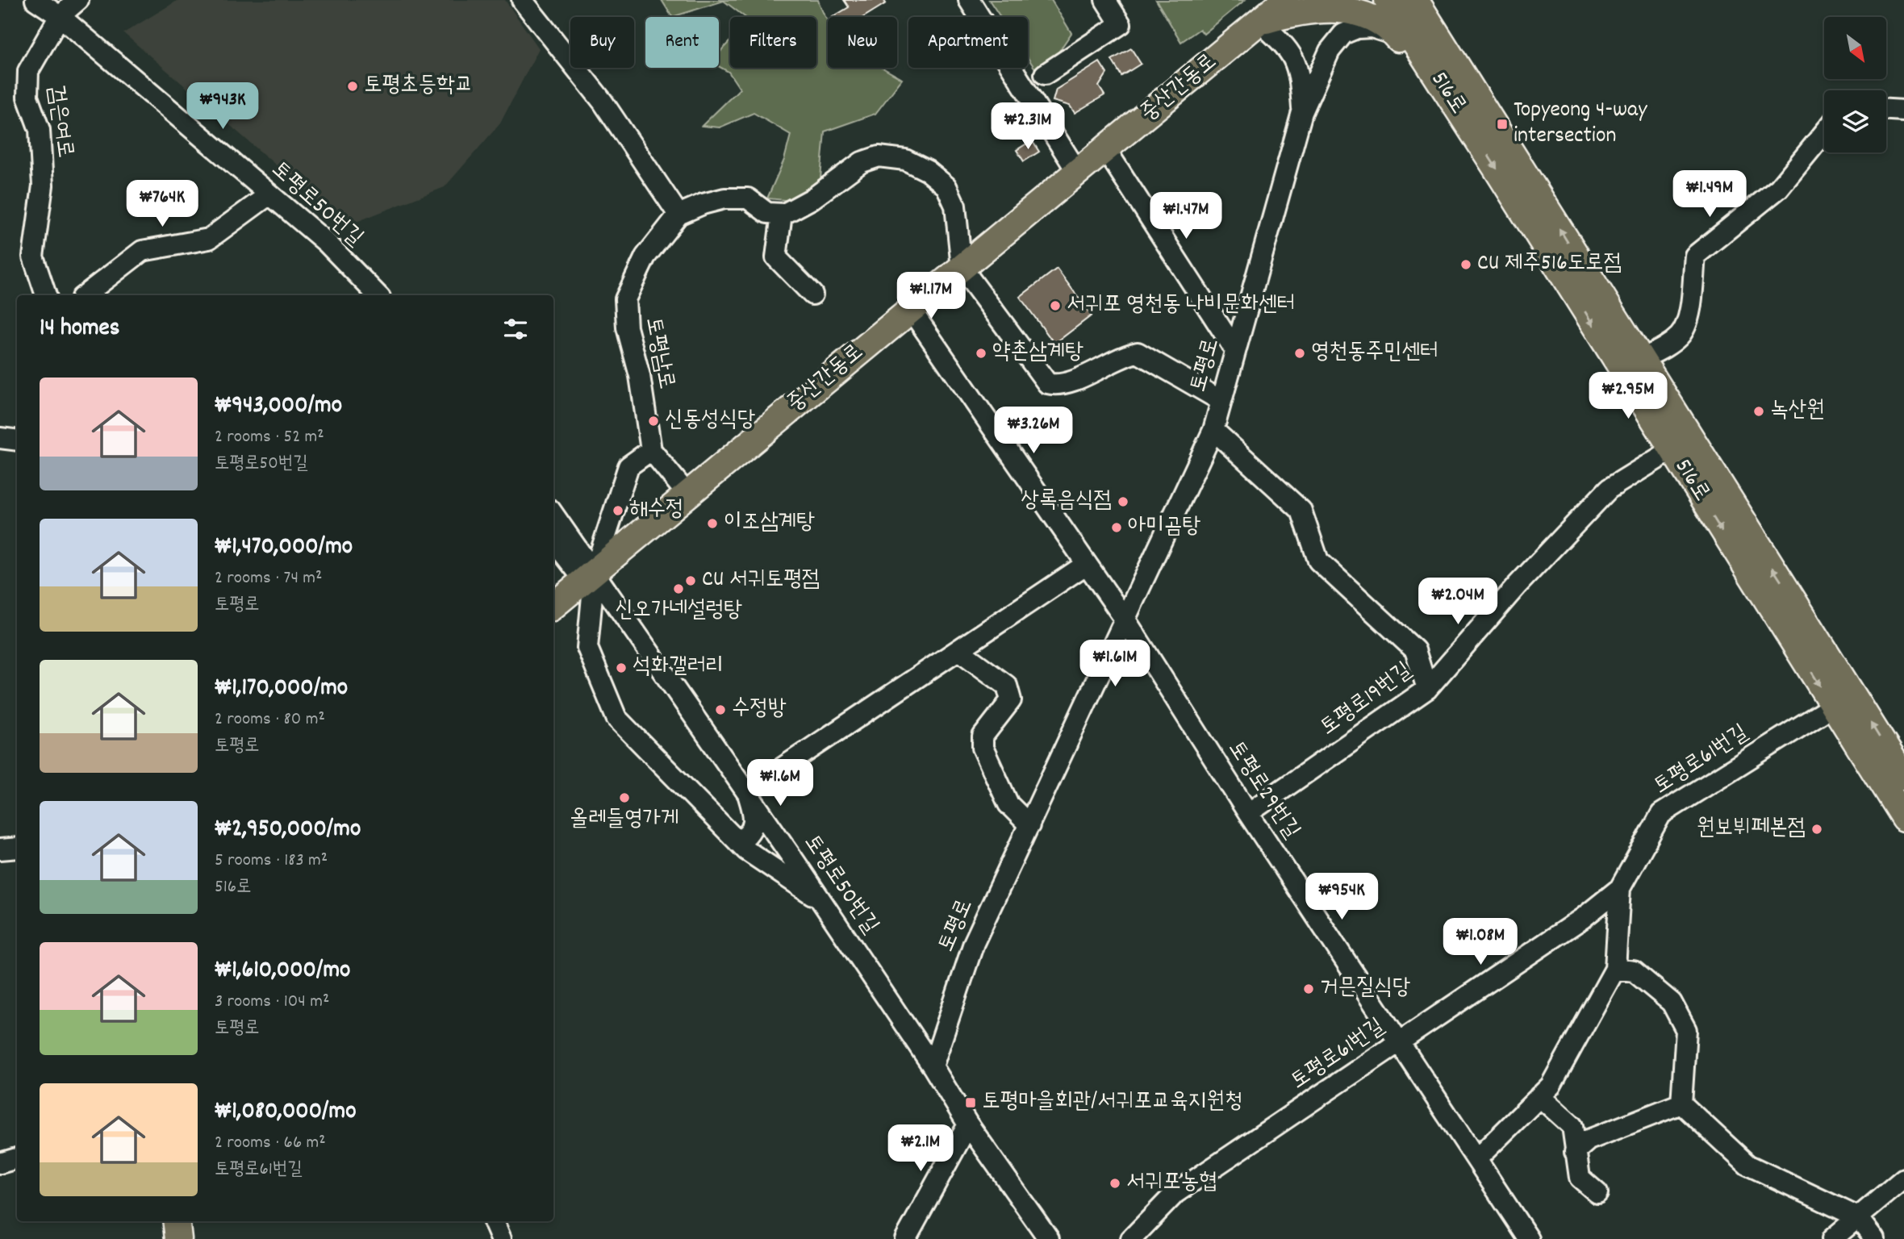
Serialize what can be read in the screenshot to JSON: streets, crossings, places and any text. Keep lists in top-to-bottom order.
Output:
{
  "streets": {
    "main road": ["중산간동로", "516로"],
    "street": [
      "검은여로",
      "토평로50번길",
      "토평남로",
      "토평로",
      "토평로19번길",
      "토평로61번길",
      "토평로29번길"
    ]
  },
  "crossings": [
    ["중산간동로", "토평로50번길"],
    ["516로", "토평로19번길"],
    ["516로", "토평로61번길"],
    ["검은여로", "토평로50번길"],
    ["토평로50번길", "토평로"],
    ["토평로", "토평로29번길"],
    ["토평로19번길", "토평로29번길"],
    ["토평로61번길", "토평로29번길"]
  ],
  "places": {
    "other": [
      "토평초등학교",
      "CU 제주516도로점",
      "서귀포 영천동 나비문화센터",
      "약촌삼계탕",
      "영천동주민센터",
      "녹산원",
      "신동성식당",
      "상록음식점",
      "해수정",
      "이조삼계탕",
      "아미곰탕",
      "CU 서귀토평점",
      "신오가네설렁탕",
      "석화갤러리",
      "수정방",
      "올레들영가게",
      "원보뷔페본점",
      "거믄질식당",
      "서귀포농협"
    ],
    "transit": ["Topyeong 4-way intersection", "토평마을회관/서귀포교육지원청"]
  },
  "north": "bottom right",
  "page": {
    "chip": [
      "Buy",
      "Rent",
      "Filters",
      "New",
      "Apartment"
    ],
    "price": [
      "₩943K",
      "₩2.31M",
      "₩1.49M",
      "₩764K",
      "₩1.47M",
      "₩1.17M",
      "₩2.95M",
      "₩3.26M",
      "₩2.04M",
      "₩1.61M",
      "₩1.6M",
      "₩954K",
      "₩1.08M",
      "₩2.1M"
    ],
    "heading": "14 homes",
    "list": [
      {
        "name": "₩943,000/mo",
        "note": "2 rooms · 52 m² · 토평로50번길"
      },
      {
        "name": "₩1,470,000/mo",
        "note": "2 rooms · 74 m² · 토평로"
      },
      {
        "name": "₩1,170,000/mo",
        "note": "2 rooms · 80 m² · 토평로"
      },
      {
        "name": "₩2,950,000/mo",
        "note": "5 rooms · 183 m² · 516로"
      },
      {
        "name": "₩1,610,000/mo",
        "note": "3 rooms · 104 m² · 토평로"
      },
      {
        "name": "₩1,080,000/mo",
        "note": "2 rooms · 66 m² · 토평로61번길"
      }
    ]
  }
}
